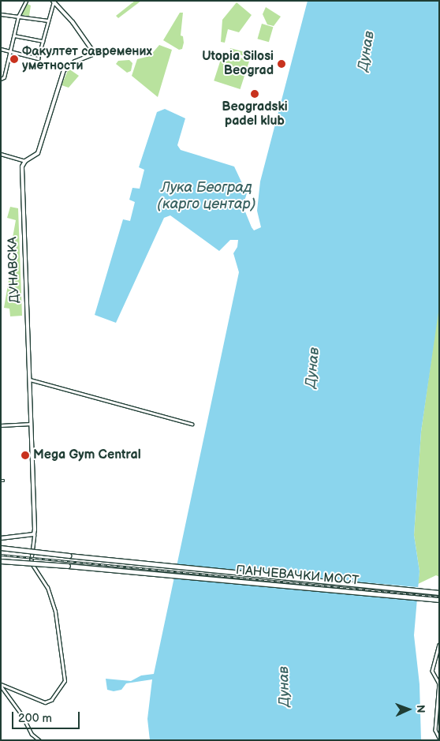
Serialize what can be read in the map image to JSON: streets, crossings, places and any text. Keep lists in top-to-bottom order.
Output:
{
  "streets": {
    "main road": ["ДУНАВСКА", "ПАНЧЕВАЧКИ МОСТ"]
  },
  "water": ["Дунав", "Лука Београд (карго центар)"],
  "places": [
    "Факултет савремених уметности",
    "Utopia Silosi Beograd",
    "Beogradski padel klub",
    "Mega Gym Central"
  ],
  "scale_bar": "200 m",
  "north": "right"
}
